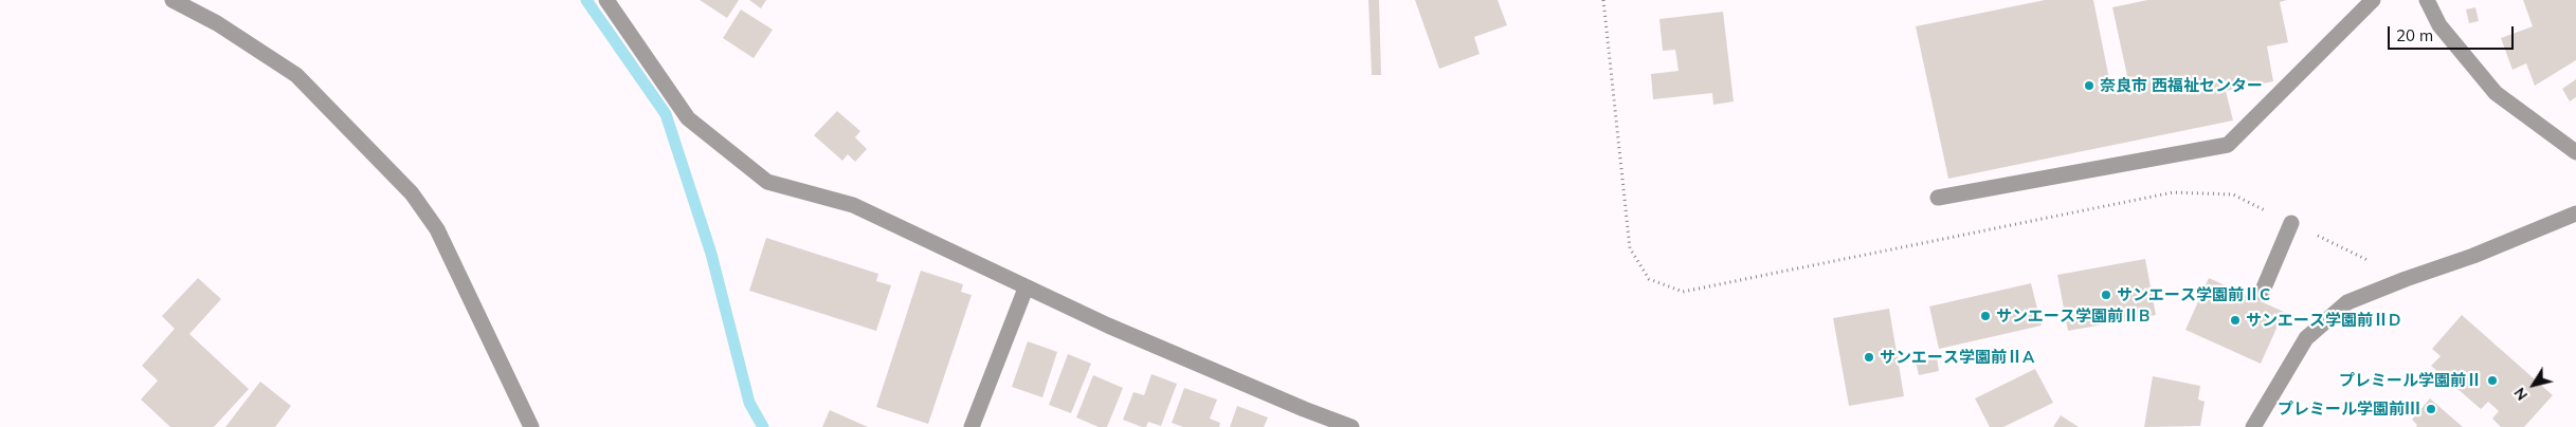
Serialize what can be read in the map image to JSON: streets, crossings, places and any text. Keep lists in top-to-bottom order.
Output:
{
  "places": [
    "奈良市 西福祉センター",
    "サンエース学園前ⅡC",
    "サンエース学園前ⅡB",
    "サンエース学園前ⅡD",
    "サンエース学園前ⅡA",
    "プレミール学園前Ⅱ",
    "プレミール学園前Ⅲ"
  ],
  "scale_bar": "20 m",
  "north": "bottom left"
}
